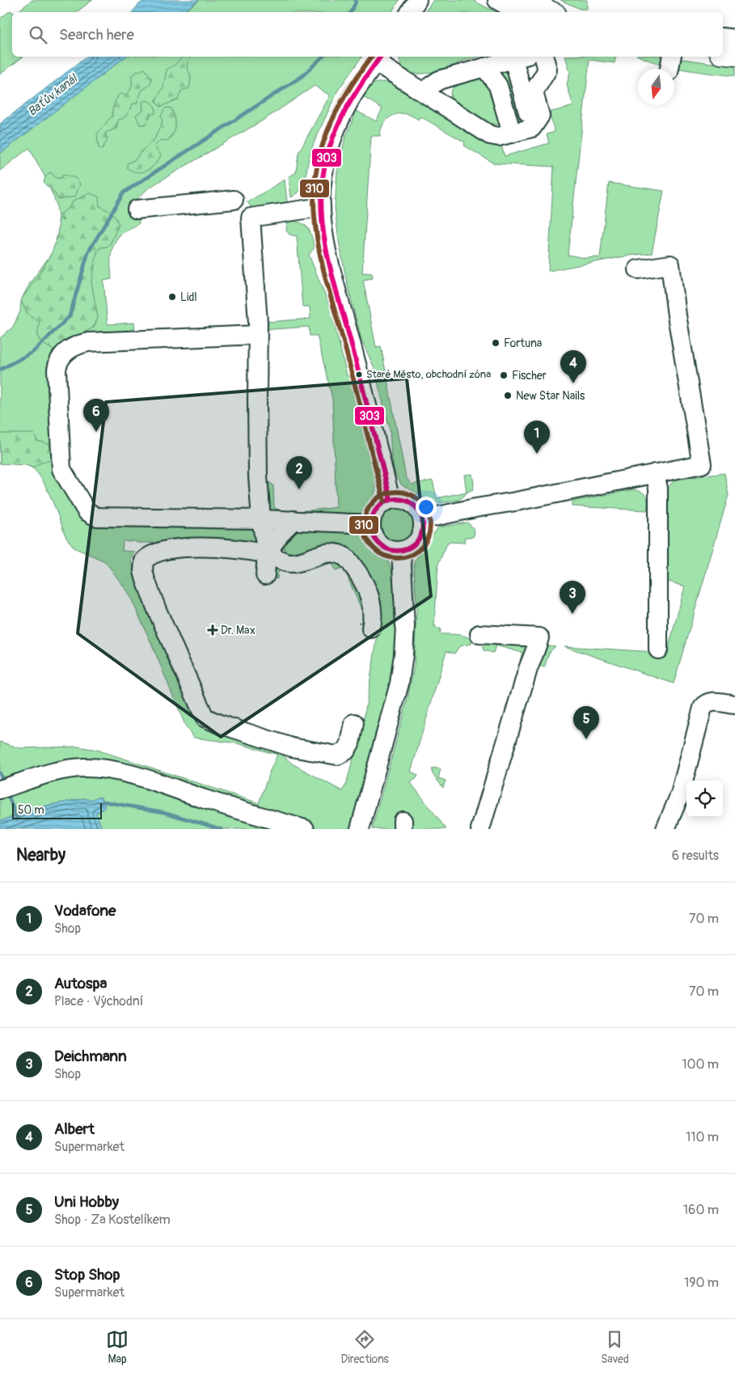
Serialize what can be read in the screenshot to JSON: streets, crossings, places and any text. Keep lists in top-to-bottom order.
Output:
{
  "water": ["Baťův kanál"],
  "places": {
    "other": [
      "Lidl",
      "Fortuna",
      "Staré Město, obchodní zóna",
      "Fischer",
      "New Star Nails"
    ],
    "health": ["Dr. Max"]
  },
  "lines": ["transit line 303", "transit line 310"],
  "scale_bar": "50 m",
  "north": "bottom",
  "page": {
    "search": "Search here",
    "pins": [
      "4",
      "6",
      "1",
      "2",
      "3",
      "5"
    ],
    "scale": "50 m",
    "heading": ["Nearby", "6 results"],
    "list": [
      {
        "mark": "1",
        "name": "Vodafone",
        "note": "Shop",
        "value": "70 m"
      },
      {
        "mark": "2",
        "name": "Autospa",
        "note": "Place · Východní",
        "value": "70 m"
      },
      {
        "mark": "3",
        "name": "Deichmann",
        "note": "Shop",
        "value": "100 m"
      },
      {
        "mark": "4",
        "name": "Albert",
        "note": "Supermarket",
        "value": "110 m"
      },
      {
        "mark": "5",
        "name": "Uni Hobby",
        "note": "Shop · Za Kostelíkem",
        "value": "160 m"
      },
      {
        "mark": "6",
        "name": "Stop Shop",
        "note": "Supermarket",
        "value": "190 m"
      }
    ],
    "nav": ["Map", "Directions", "Saved"]
  }
}
